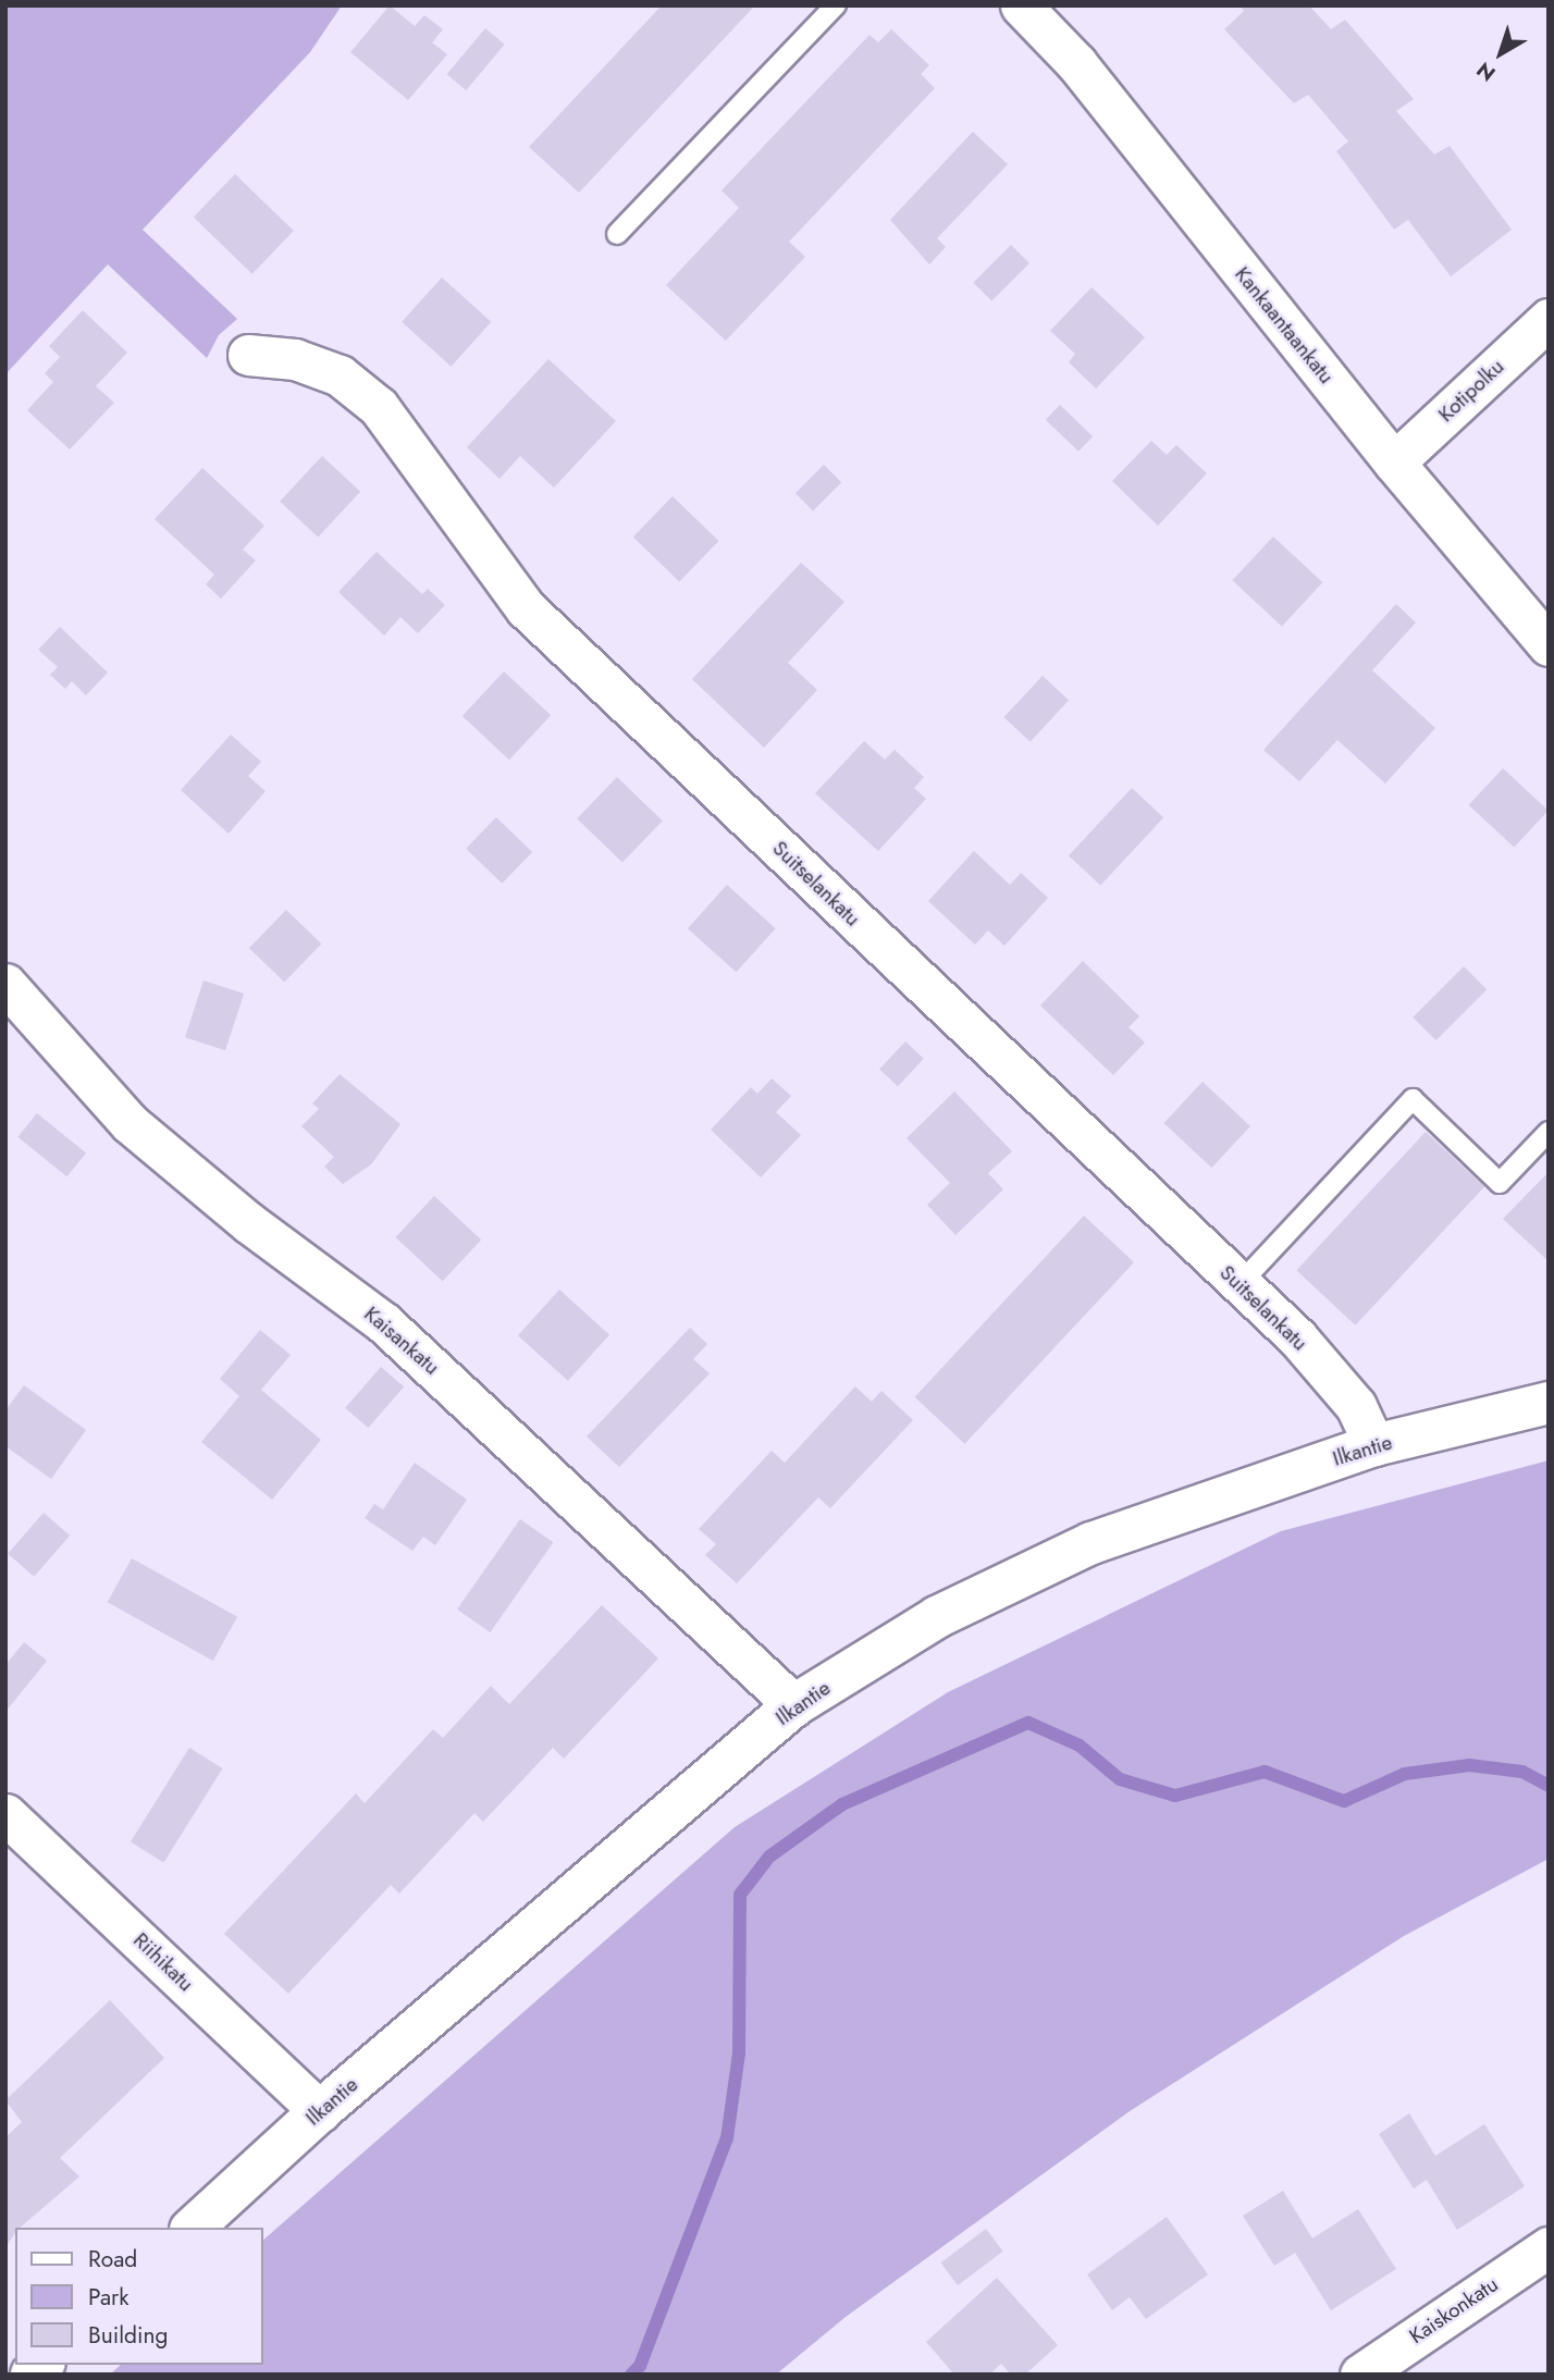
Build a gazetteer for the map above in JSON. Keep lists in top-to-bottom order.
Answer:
{
  "streets": {
    "main road": ["Ilkantie"],
    "street": [
      "Kankaantaankatu",
      "Kotipolku",
      "Suitselankatu",
      "Kaisankatu",
      "Riihikatu",
      "Kaiskonkatu"
    ]
  },
  "crossings": [
    ["Kankaantaankatu", "Kotipolku"],
    ["Suitselankatu", "Ilkantie"],
    ["Kaisankatu", "Ilkantie"],
    ["Ilkantie", "Riihikatu"]
  ],
  "legend": ["Road", "Park", "Building"],
  "north": "bottom left"
}
